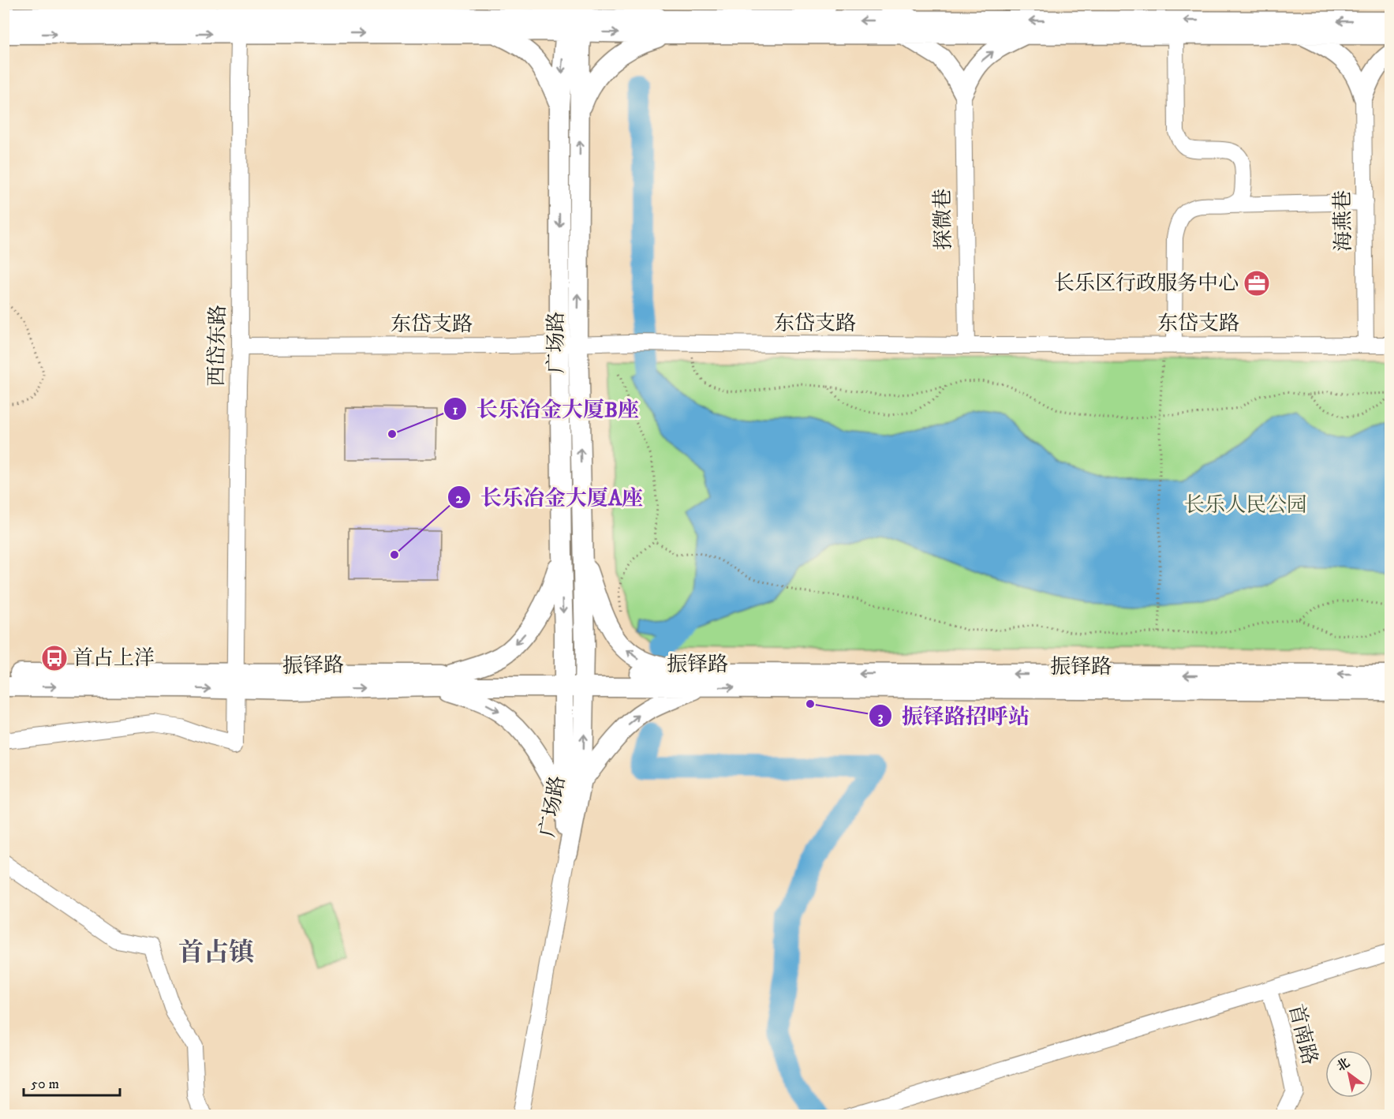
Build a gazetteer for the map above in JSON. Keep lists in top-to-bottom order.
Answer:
{
  "streets": {
    "main road": ["广场路", "振铎路"],
    "street": [
      "探微巷",
      "海燕巷",
      "东岱支路",
      "西岱东路",
      "首南路"
    ]
  },
  "crossings": [
    ["探微巷", "东岱支路"],
    ["海燕巷", "东岱支路"],
    ["东岱支路", "广场路"],
    ["东岱支路", "西岱东路"],
    ["广场路", "振铎路"],
    ["西岱东路", "振铎路"]
  ],
  "districts": ["首占镇"],
  "parks": ["长乐人民公园"],
  "places": {
    "office": ["长乐区行政服务中心"],
    "other": ["长乐冶金大厦B座", "长乐冶金大厦A座", "振铎路招呼站"],
    "bus stop": ["首占上洋"]
  },
  "scale_bar": "50 m",
  "north": "top left"
}
